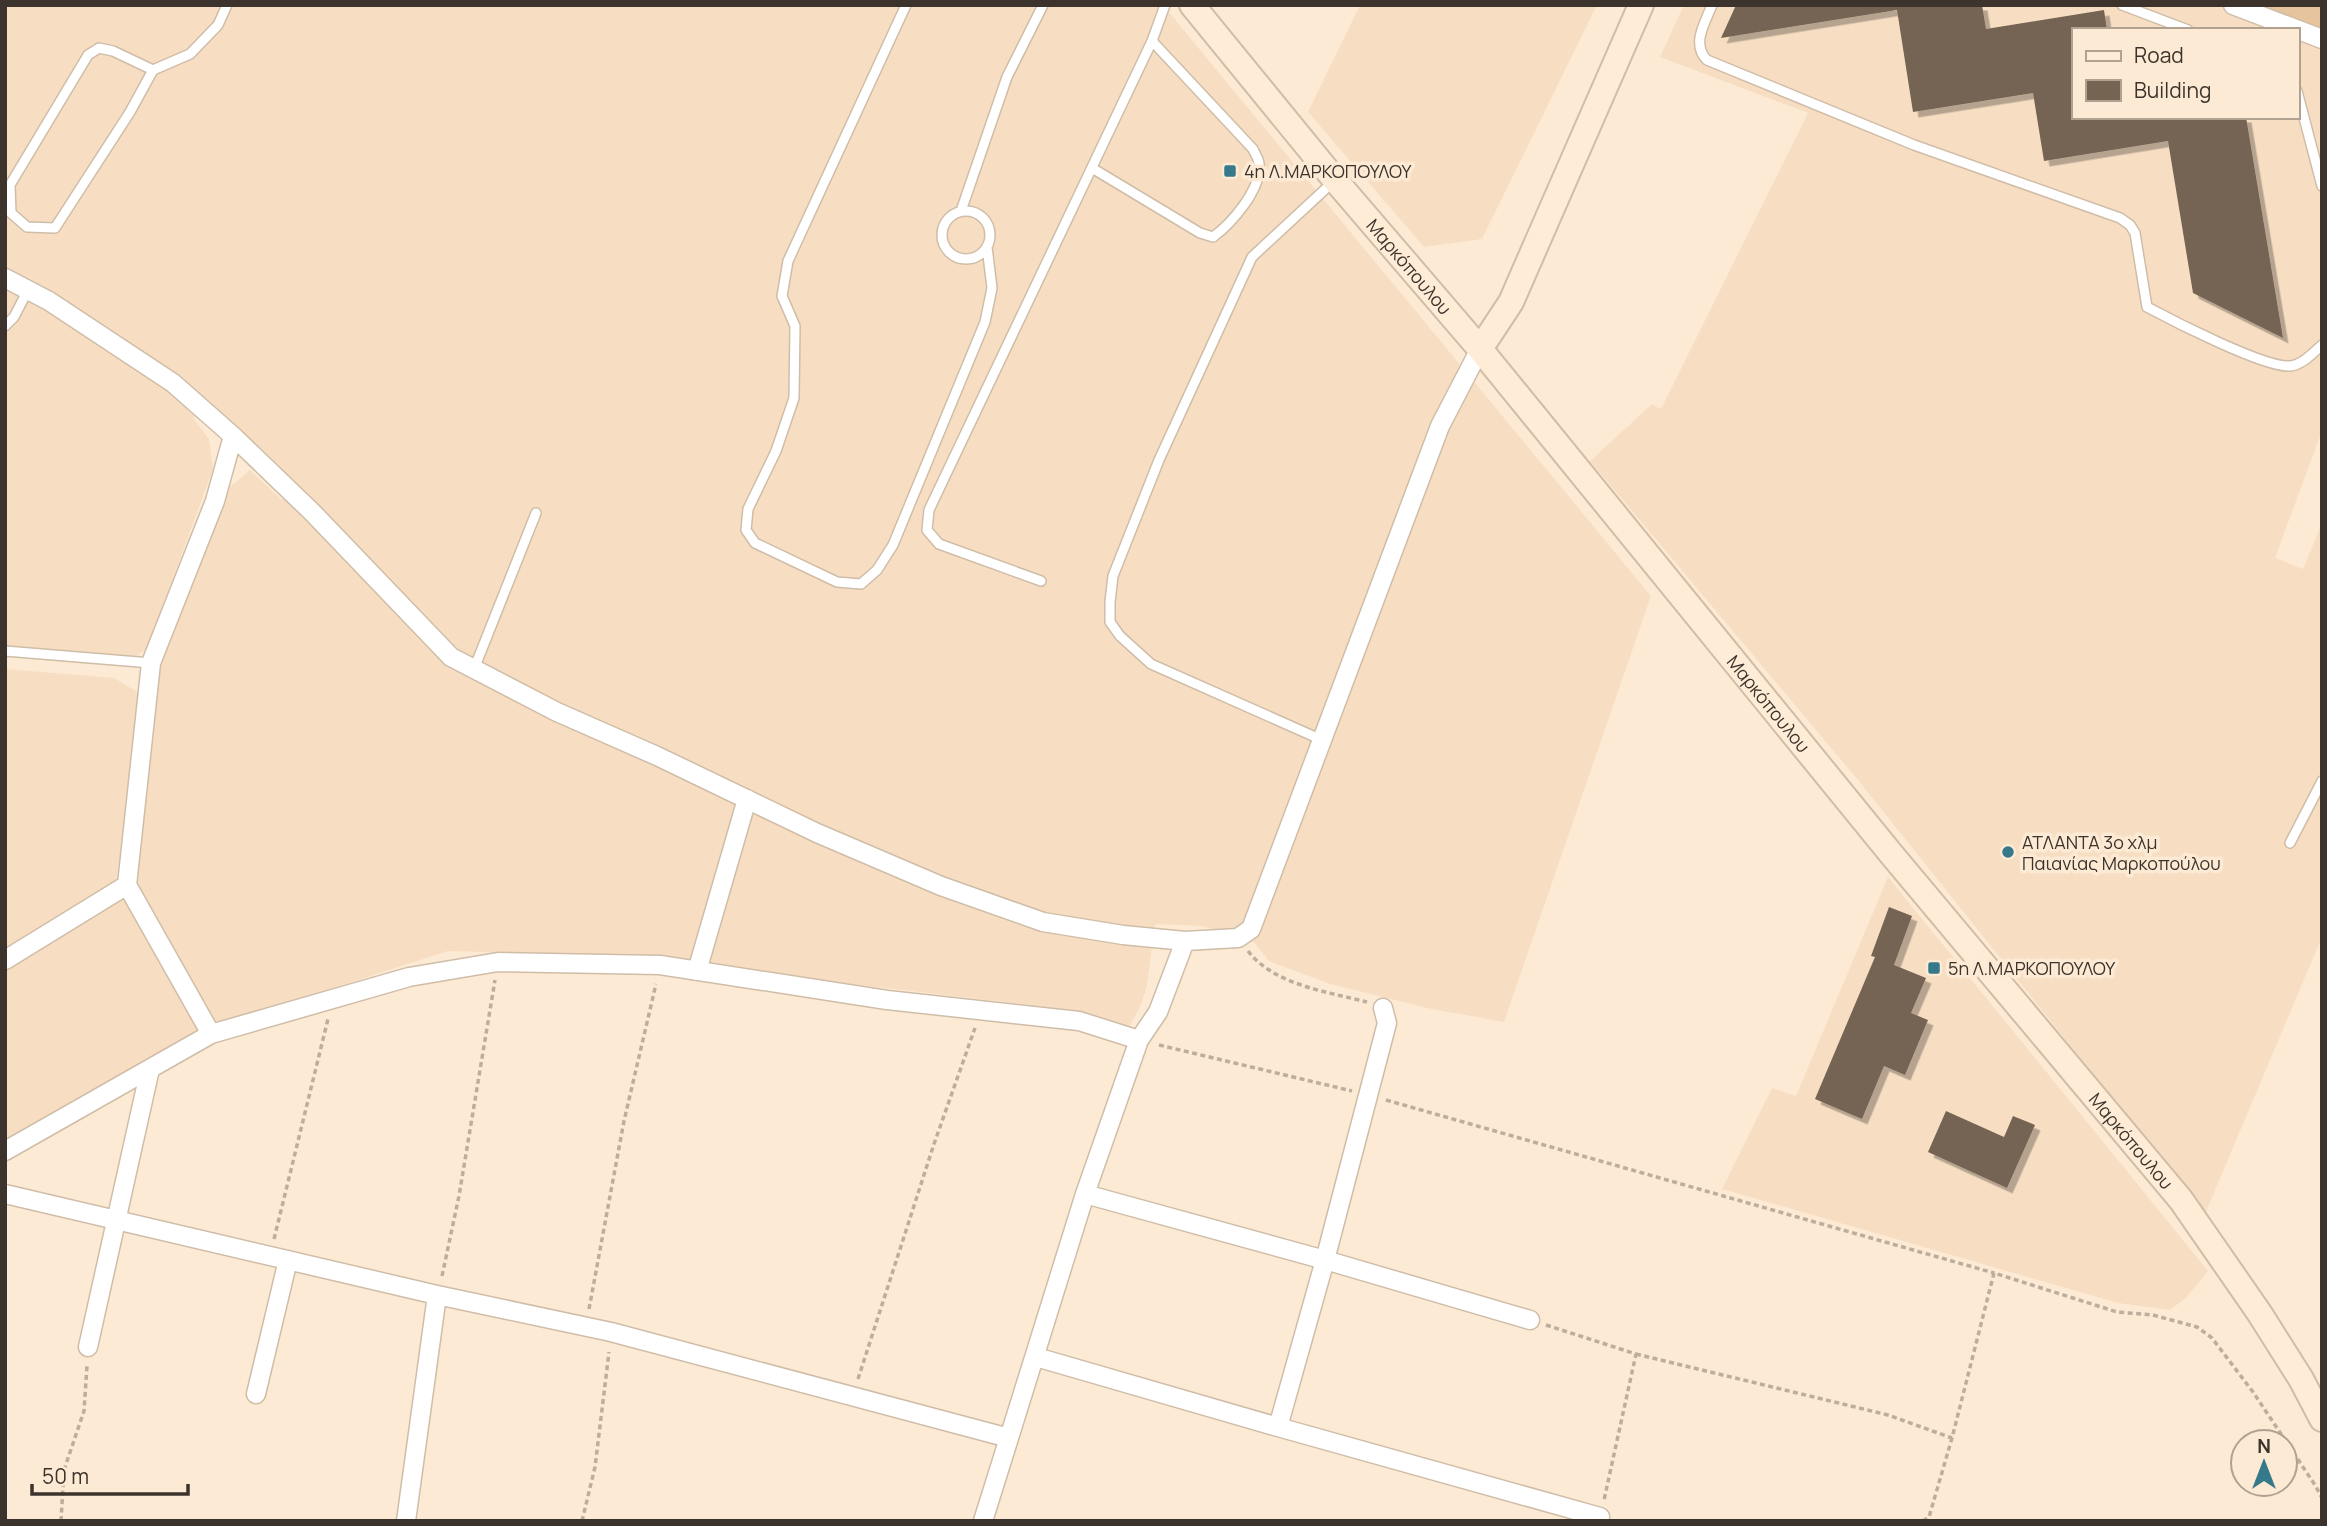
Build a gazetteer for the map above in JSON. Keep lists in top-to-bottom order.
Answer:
{
  "streets": {
    "main road": ["Μαρκόπουλου"]
  },
  "places": {
    "transit": ["4η Λ.ΜΑΡΚΟΠΟΥΛΟΥ", "5η Λ.ΜΑΡΚΟΠΟΥΛΟΥ"],
    "other": ["ΑΤΛΑΝΤΑ 3ο χλμ Παιανίας Μαρκοπούλου"]
  },
  "legend": ["Road", "Building"],
  "scale_bar": "50 m",
  "north": "top"
}
